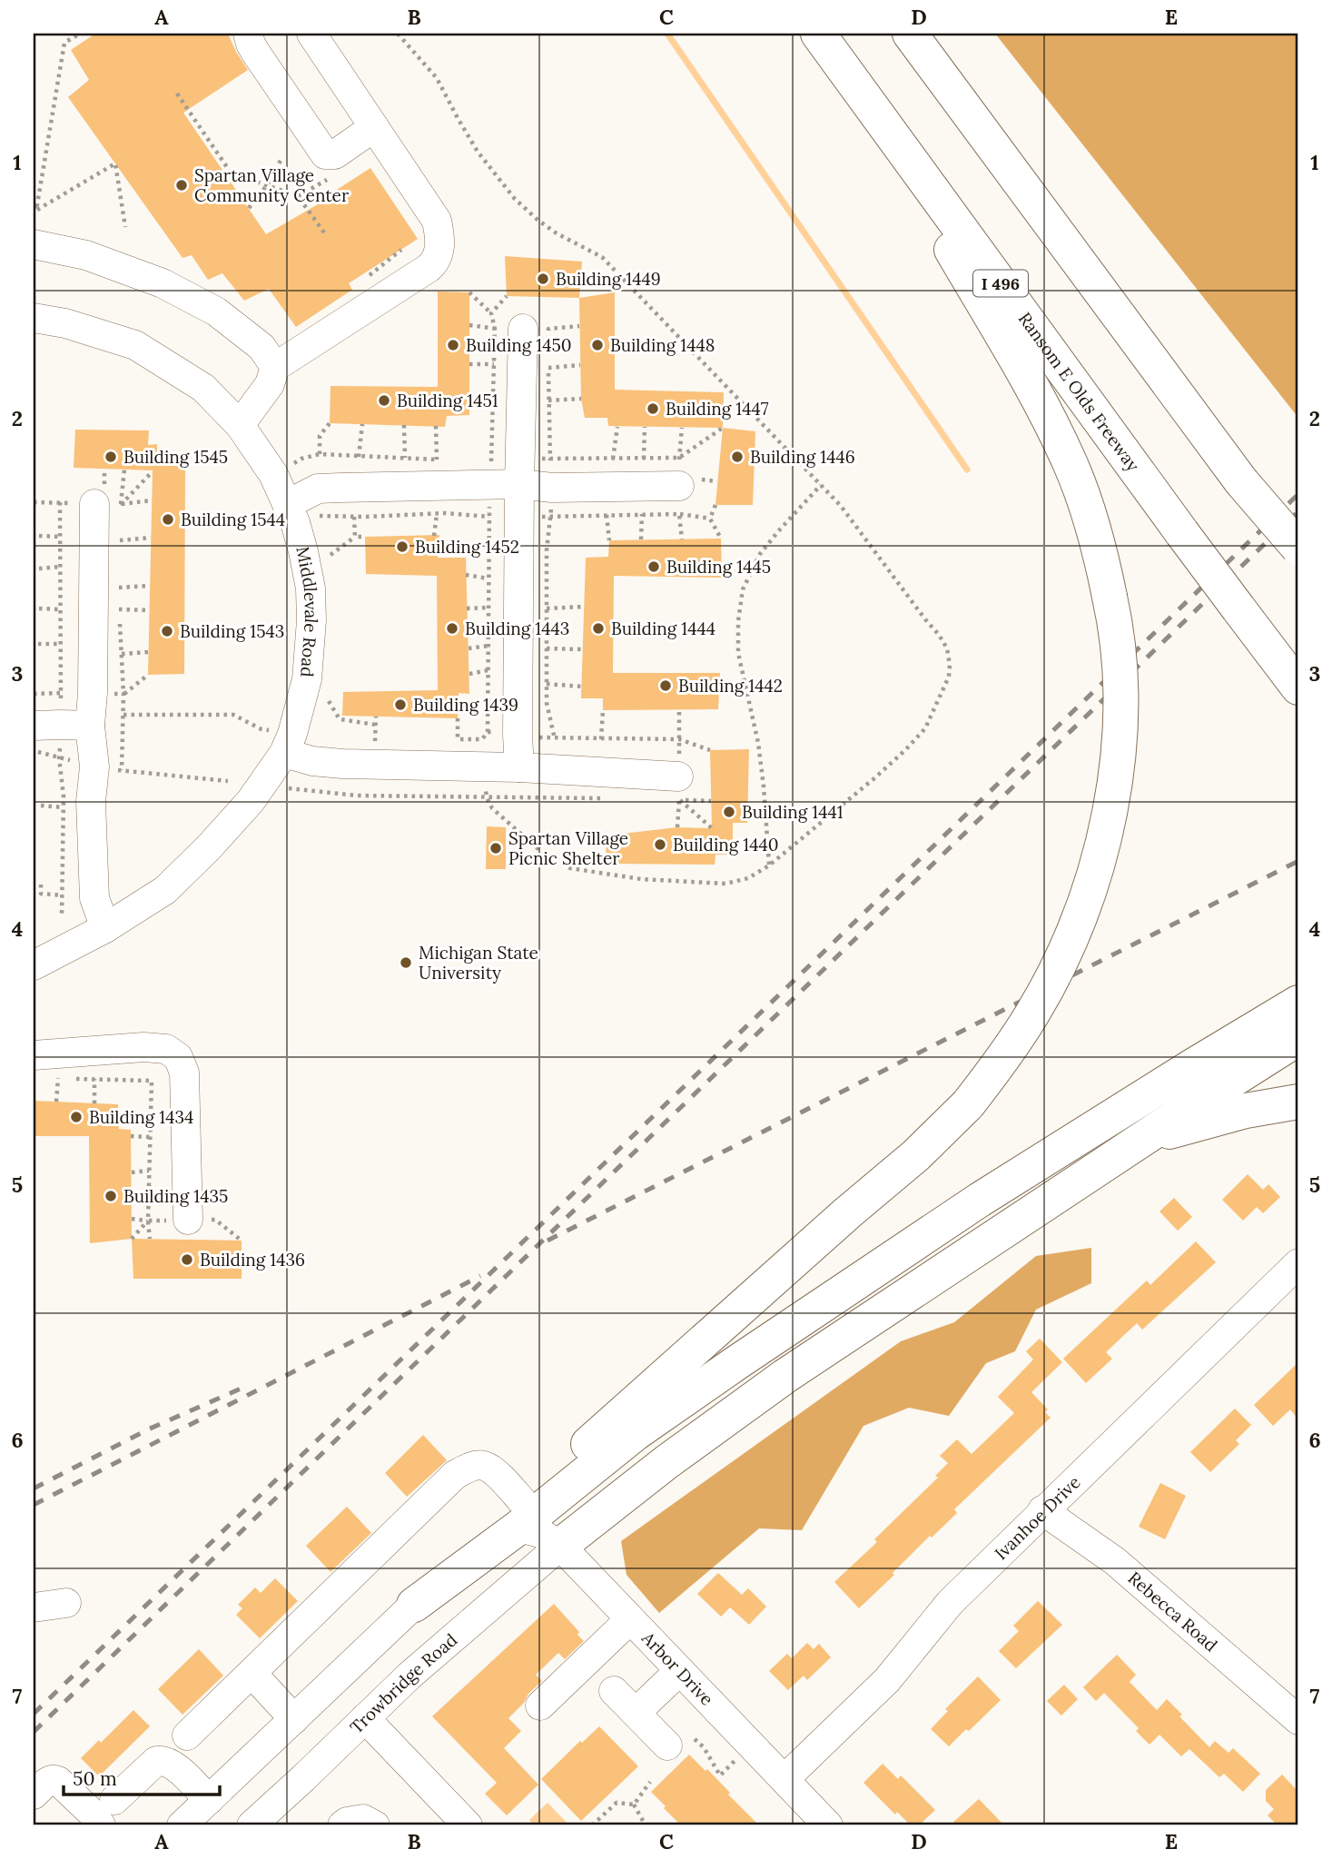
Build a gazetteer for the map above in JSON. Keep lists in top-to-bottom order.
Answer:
{
  "streets": {
    "highway": ["I 496", "Ransom E Olds Freeway"],
    "street": [
      "Middlevale Road",
      "Ivanhoe Drive",
      "Rebecca Road",
      "Arbor Drive",
      "Trowbridge Road"
    ]
  },
  "crossings": [
    ["Ivanhoe Drive", "Rebecca Road"],
    ["Ivanhoe Drive", "Arbor Drive"],
    ["Arbor Drive", "Trowbridge Road"]
  ],
  "places": [
    "Spartan Village Community Center",
    "Building 1449",
    "Building 1450",
    "Building 1448",
    "Building 1451",
    "Building 1447",
    "Building 1545",
    "Building 1446",
    "Building 1544",
    "Building 1452",
    "Building 1445",
    "Building 1443",
    "Building 1444",
    "Building 1543",
    "Building 1442",
    "Building 1439",
    "Building 1441",
    "Building 1440",
    "Spartan Village Picnic Shelter",
    "Michigan State University",
    "Building 1434",
    "Building 1435",
    "Building 1436"
  ],
  "scale_bar": "50 m",
  "grid": {
    "columns": [
      "A",
      "B",
      "C",
      "D",
      "E"
    ],
    "rows": [
      "1",
      "2",
      "3",
      "4",
      "5",
      "6",
      "7"
    ]
  }
}
